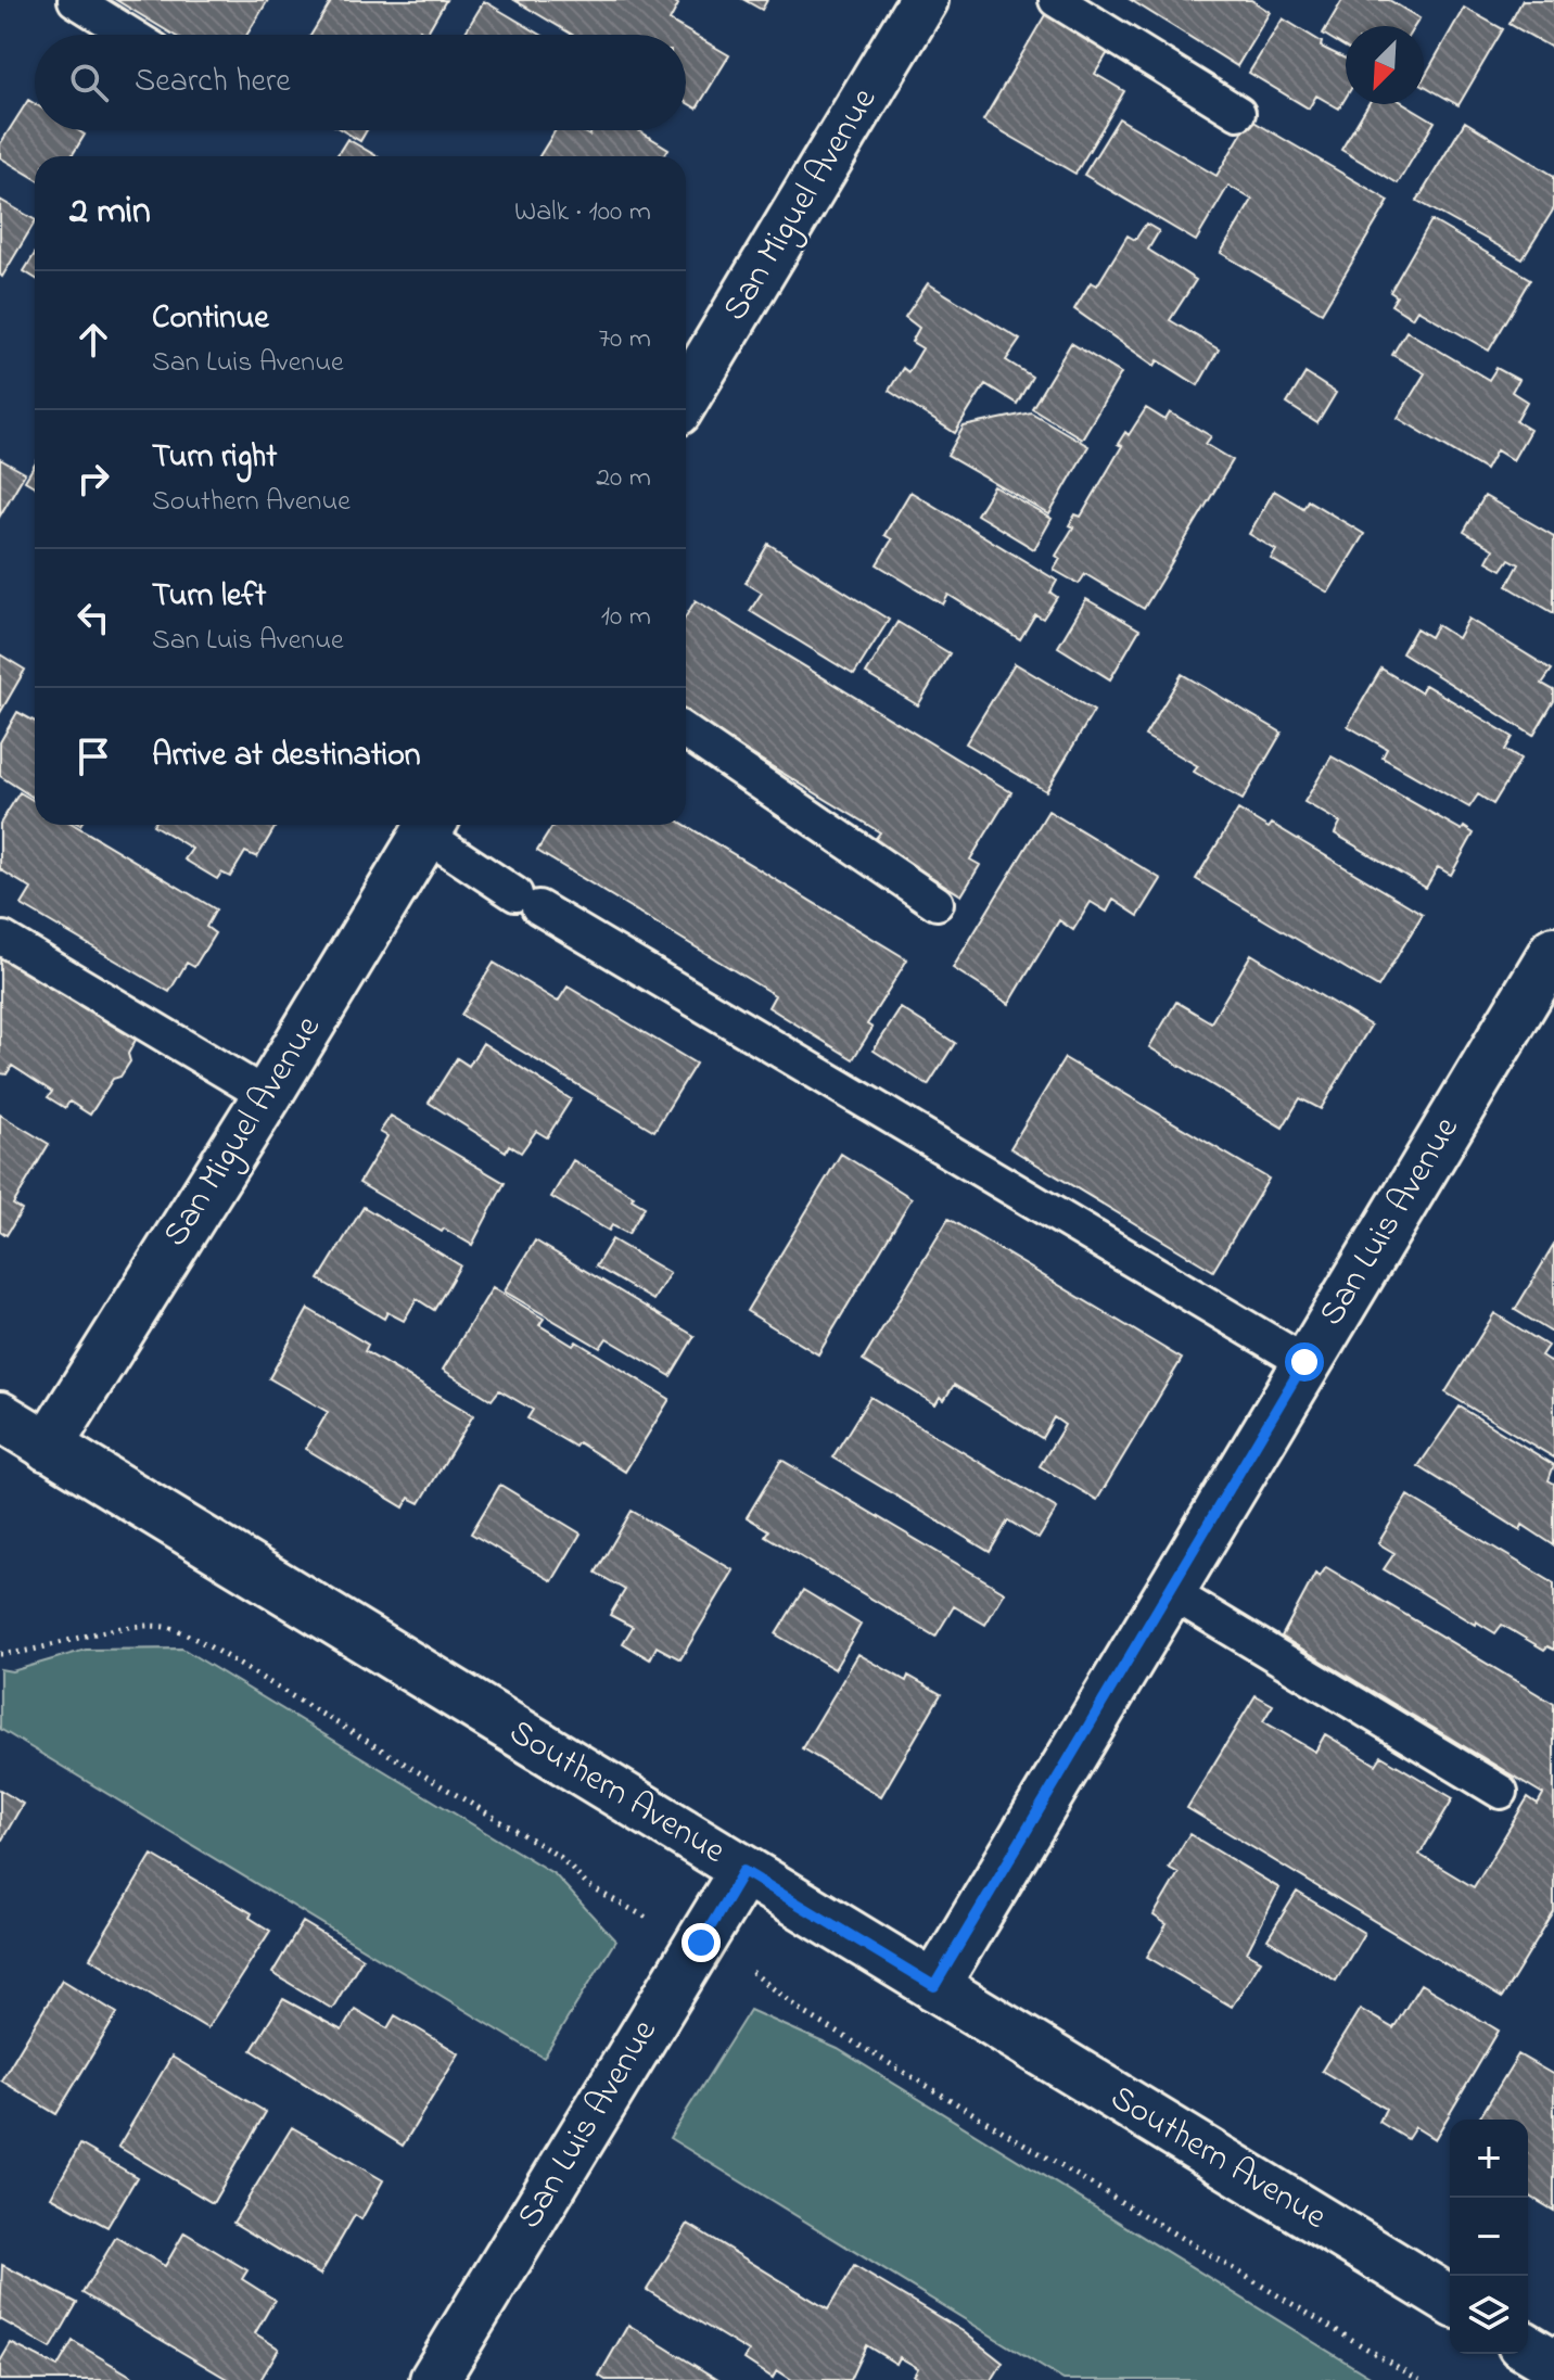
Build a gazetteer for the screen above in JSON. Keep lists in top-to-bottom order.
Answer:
{
  "streets": {
    "street": ["San Miguel Avenue", "San Luis Avenue", "Southern Avenue"]
  },
  "crossings": [
    ["San Miguel Avenue", "Southern Avenue"],
    ["San Luis Avenue", "Southern Avenue"]
  ],
  "north": "bottom left",
  "page": {
    "search": "Search here",
    "heading": ["2 min", "Walk · 100 m"],
    "list": [
      ["Continue", "San Luis Avenue", "70 m"],
      ["Turn right", "Southern Avenue", "20 m"],
      ["Turn left", "San Luis Avenue", "10 m"],
      "Arrive at destination"
    ],
    "map_buttons": ["+", "−"]
  }
}
